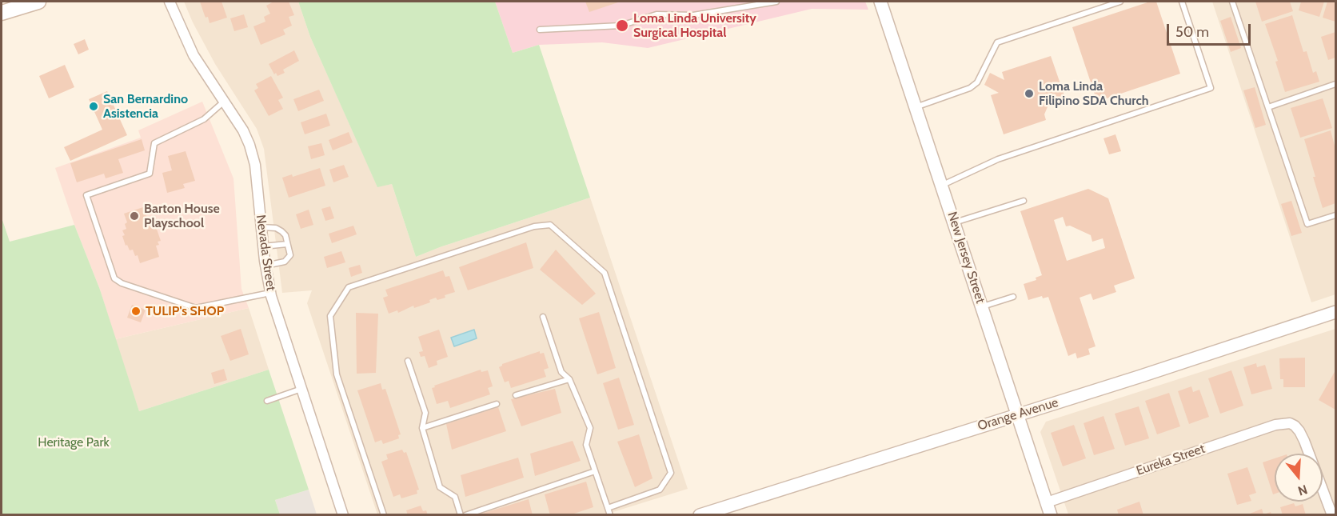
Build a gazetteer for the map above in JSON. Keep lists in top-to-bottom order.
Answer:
{
  "streets": {
    "street": [
      "Nevada Street",
      "New Jersey Street",
      "Orange Avenue",
      "Eureka Street"
    ]
  },
  "crossings": [
    ["New Jersey Street", "Orange Avenue"],
    ["New Jersey Street", "Eureka Street"]
  ],
  "parks": ["Heritage Park"],
  "places": [
    "Loma Linda University Surgical Hospital",
    "Loma Linda Filipino SDA Church",
    "San Bernardino Asistencia",
    "Barton House Playschool",
    "TULIP's SHOP"
  ],
  "scale_bar": "50 m",
  "north": "bottom"
}
